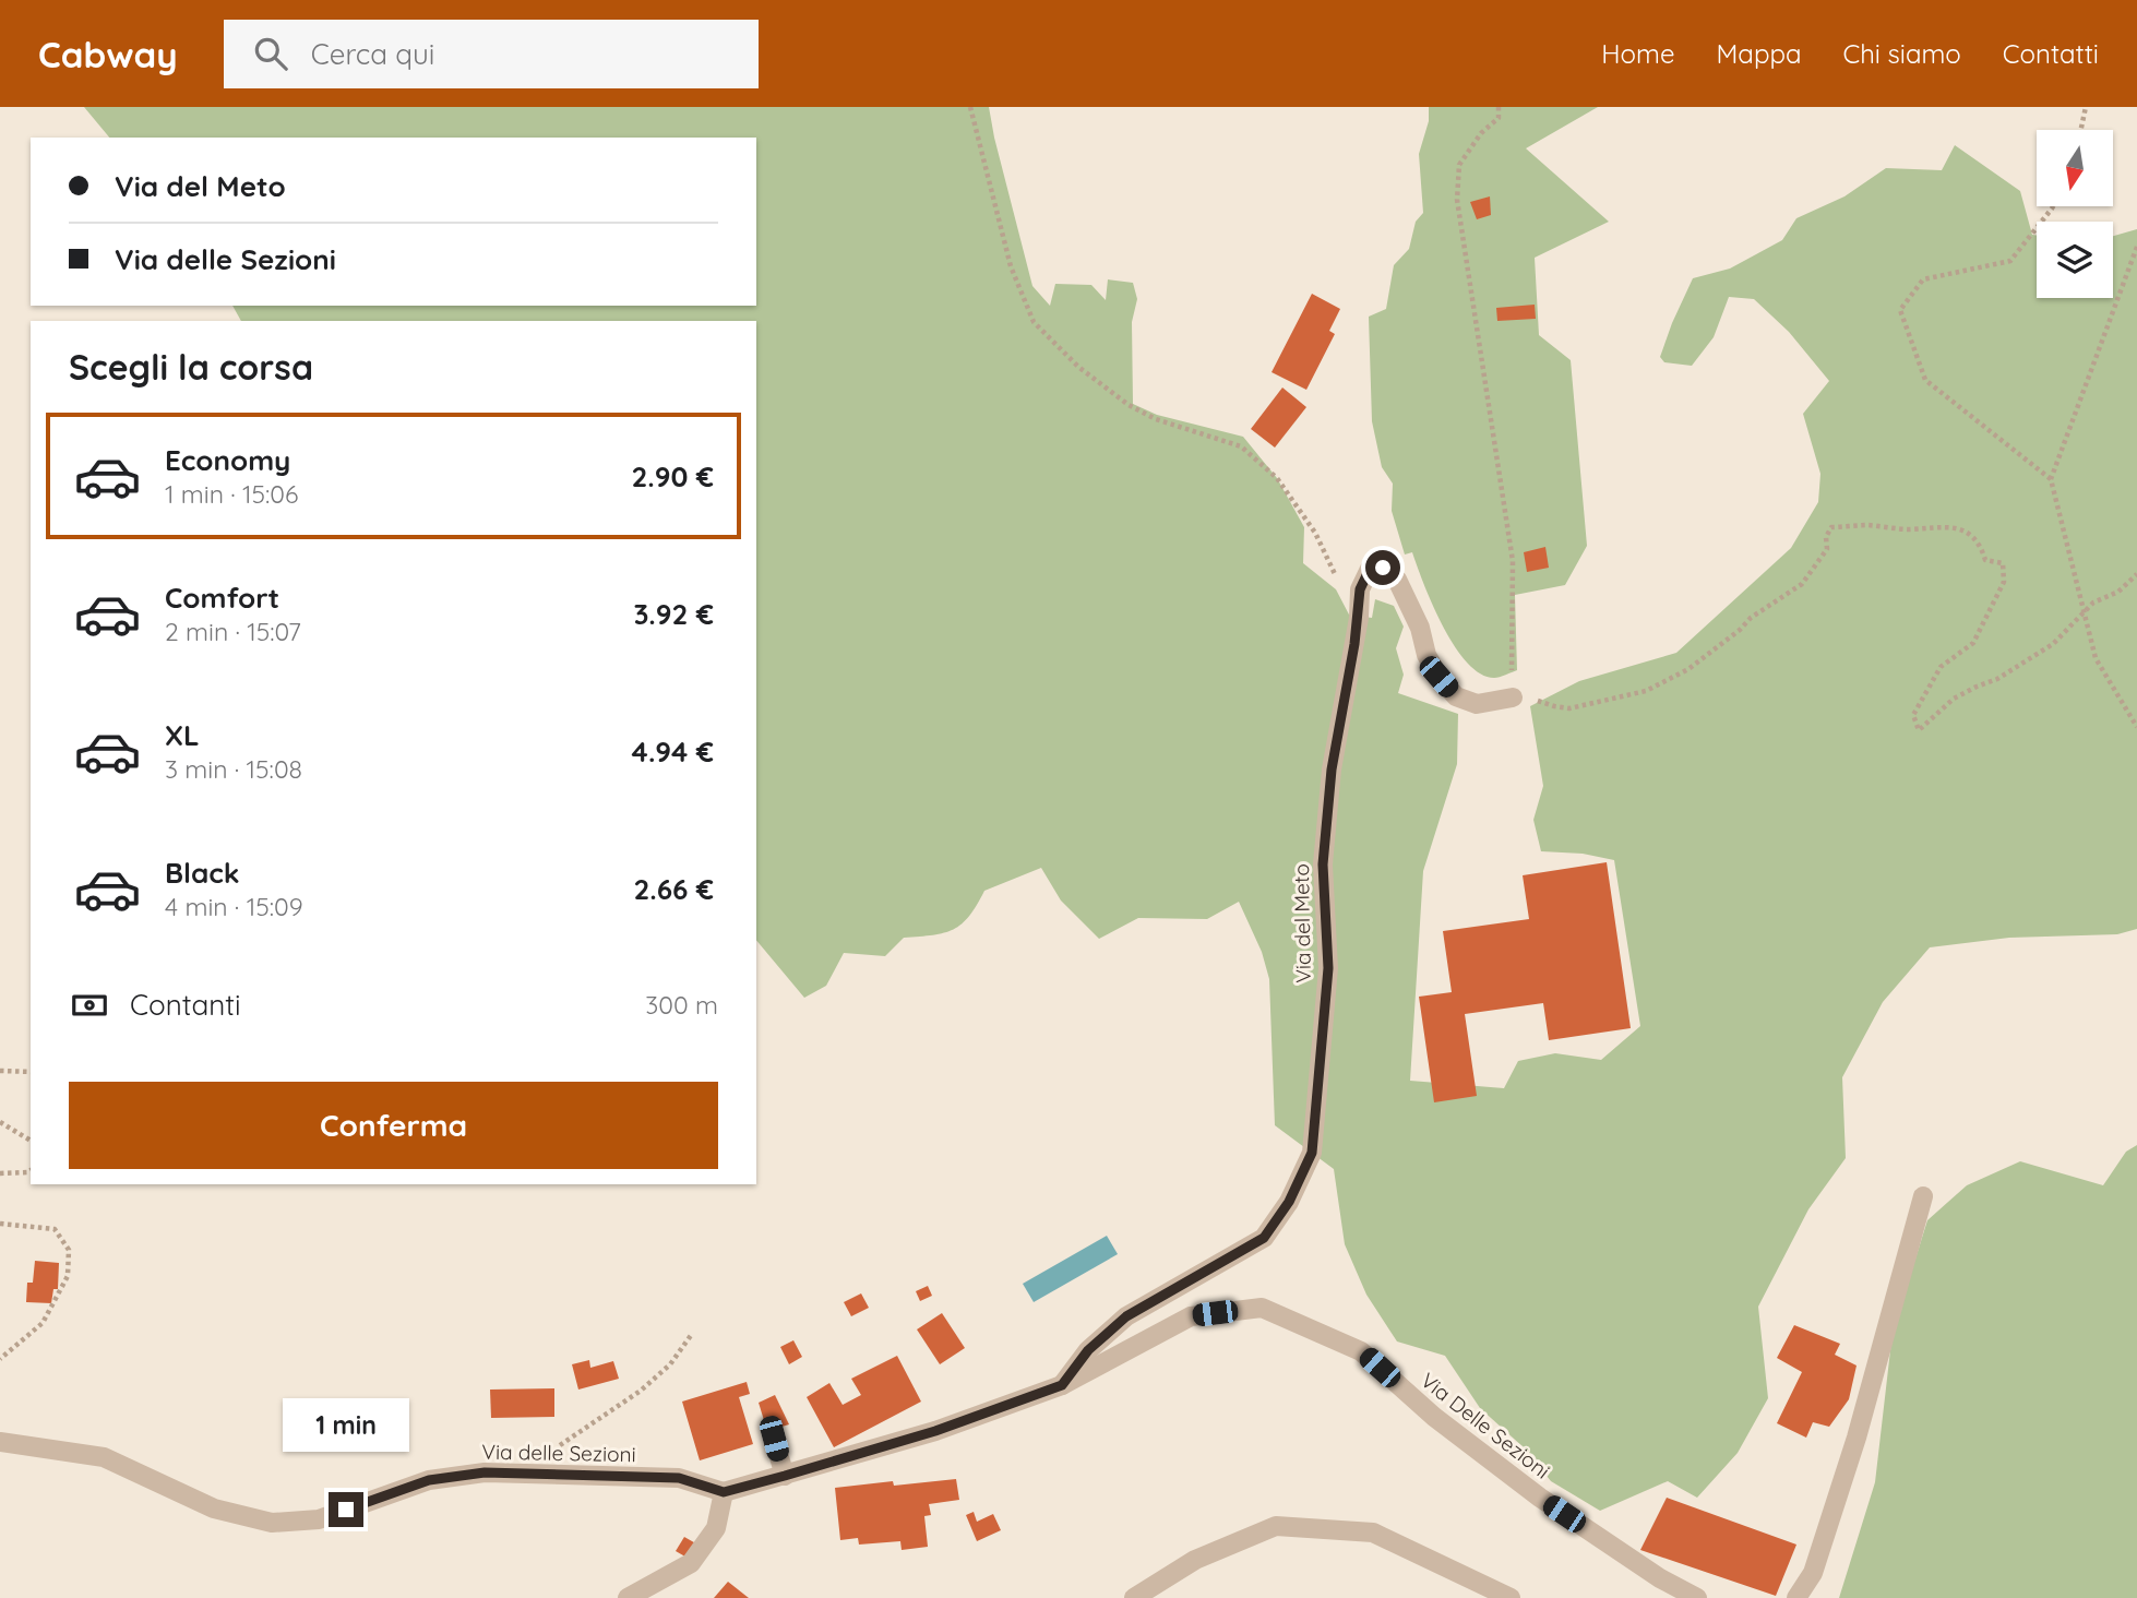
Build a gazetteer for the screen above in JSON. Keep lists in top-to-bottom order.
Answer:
{
  "streets": {
    "street": ["Via del Meto", "Via Delle Sezioni", "Via delle Sezioni"]
  },
  "crossings": [
    ["Via del Meto", "Via Delle Sezioni"],
    ["Via Delle Sezioni", "Via delle Sezioni"]
  ],
  "north": "bottom",
  "page": {
    "header": "Cabway",
    "search": "Cerca qui",
    "nav": [
      "Home",
      "Mappa",
      "Chi siamo",
      "Contatti"
    ],
    "banner": ["Via del Meto", "Via delle Sezioni"],
    "heading": "Scegli la corsa",
    "list": [
      {
        "name": "Economy",
        "note": "1 min · 15:06",
        "value": "2.90 €"
      },
      {
        "name": "Comfort",
        "note": "2 min · 15:07",
        "value": "3.92 €"
      },
      {
        "name": "XL",
        "note": "3 min · 15:08",
        "value": "4.94 €"
      },
      {
        "name": "Black",
        "note": "4 min · 15:09",
        "value": "2.66 €"
      }
    ],
    "pay": ["Contanti", "300 m"],
    "buttons": "Conferma",
    "bubble": "1 min"
  }
}
